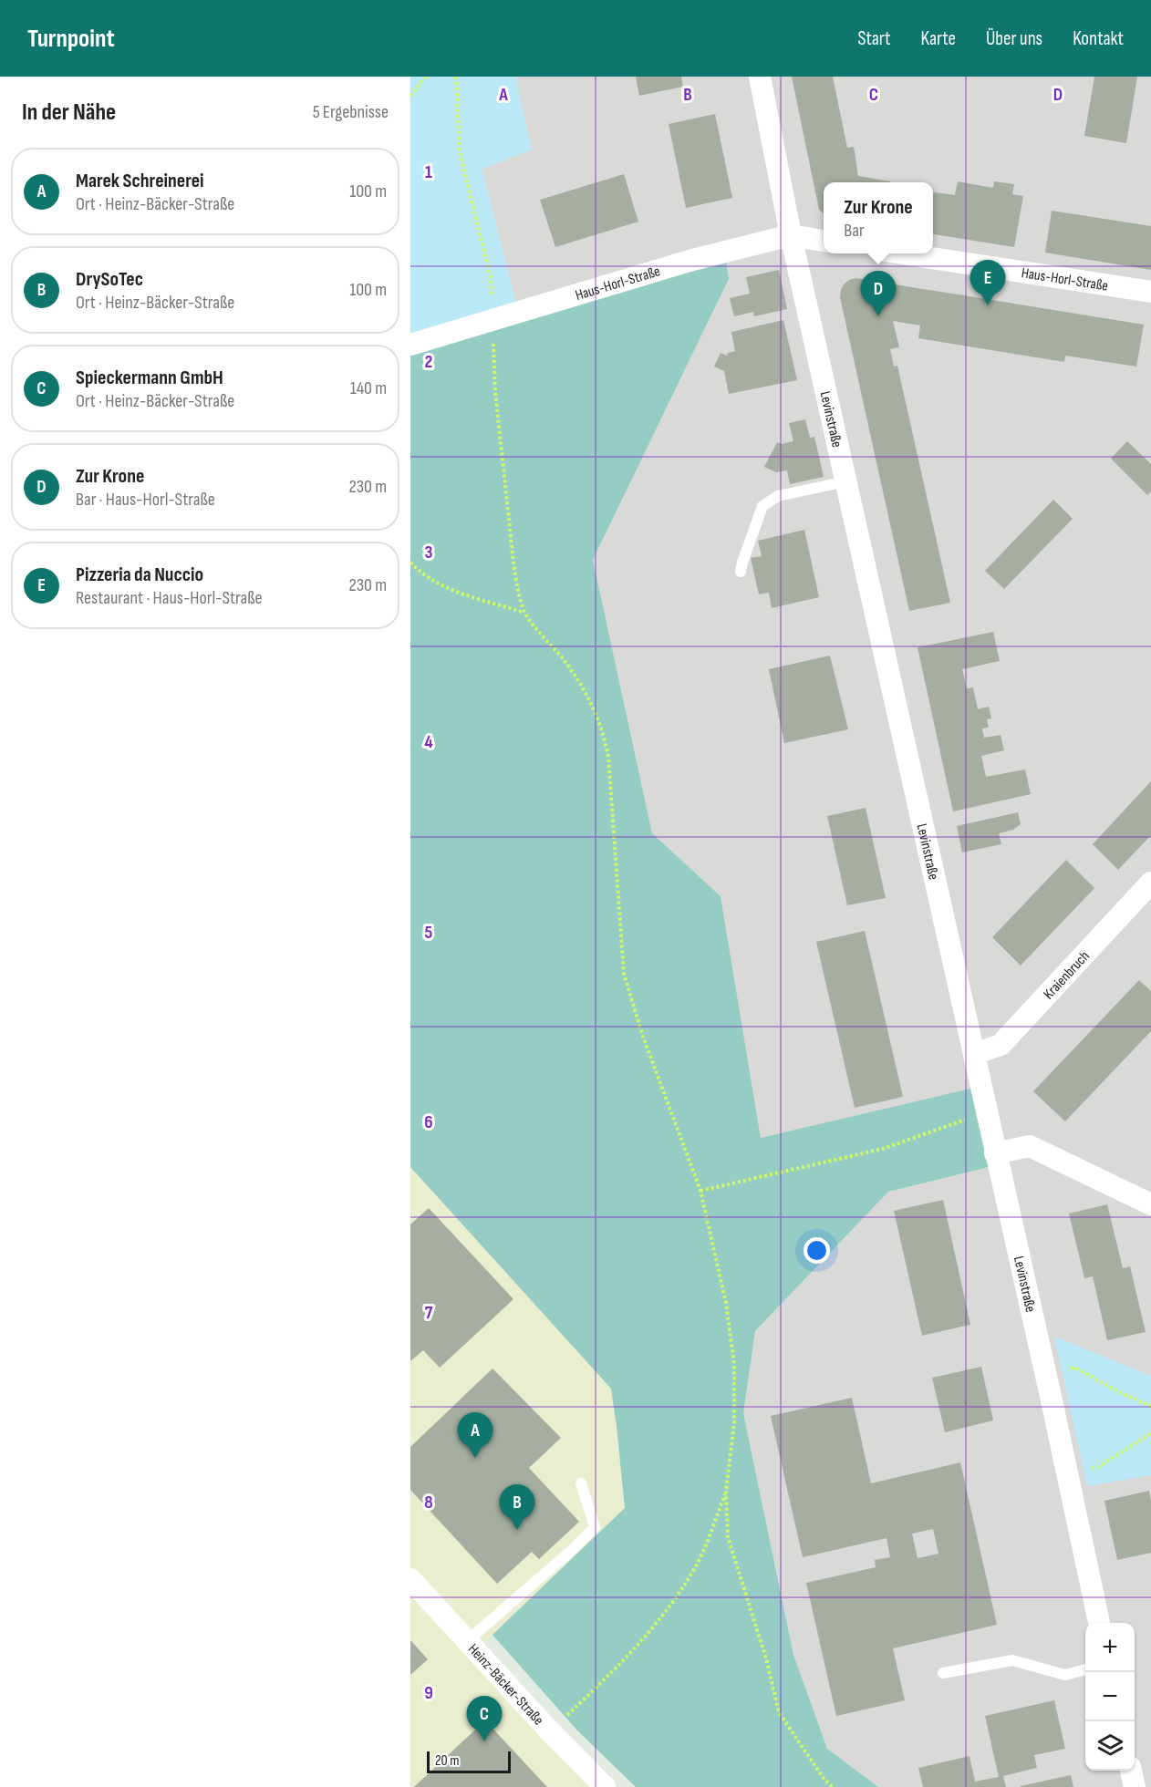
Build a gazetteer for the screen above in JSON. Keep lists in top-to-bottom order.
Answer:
{
  "streets": {
    "street": [
      "Haus-Horl-Straße",
      "Levinstraße",
      "Kraienbruch",
      "Heinz-Bäcker-Straße"
    ]
  },
  "crossings": [
    ["Haus-Horl-Straße", "Levinstraße"],
    ["Levinstraße", "Kraienbruch"]
  ],
  "scale_bar": "20 m",
  "page": {
    "header": "Turnpoint",
    "nav": [
      "Start",
      "Karte",
      "Über uns",
      "Kontakt"
    ],
    "heading": ["In der Nähe", "5 Ergebnisse"],
    "list": [
      {
        "mark": "A",
        "name": "Marek Schreinerei",
        "note": "Ort · Heinz-Bäcker-Straße",
        "value": "100 m"
      },
      {
        "mark": "B",
        "name": "DrySoTec",
        "note": "Ort · Heinz-Bäcker-Straße",
        "value": "100 m"
      },
      {
        "mark": "C",
        "name": "Spieckermann GmbH",
        "note": "Ort · Heinz-Bäcker-Straße",
        "value": "140 m"
      },
      {
        "mark": "D",
        "name": "Zur Krone",
        "note": "Bar · Haus-Horl-Straße",
        "value": "230 m"
      },
      {
        "mark": "E",
        "name": "Pizzeria da Nuccio",
        "note": "Restaurant · Haus-Horl-Straße",
        "value": "230 m"
      }
    ],
    "popup": ["Zur Krone", "Bar"],
    "pins": [
      "E",
      "D",
      "A",
      "B",
      "C"
    ],
    "map_buttons": ["+", "−"],
    "scale": "20 m"
  },
  "grid": {
    "columns": [
      "A",
      "B",
      "C",
      "D"
    ],
    "rows": [
      "1",
      "2",
      "3",
      "4",
      "5",
      "6",
      "7",
      "8",
      "9"
    ]
  }
}
